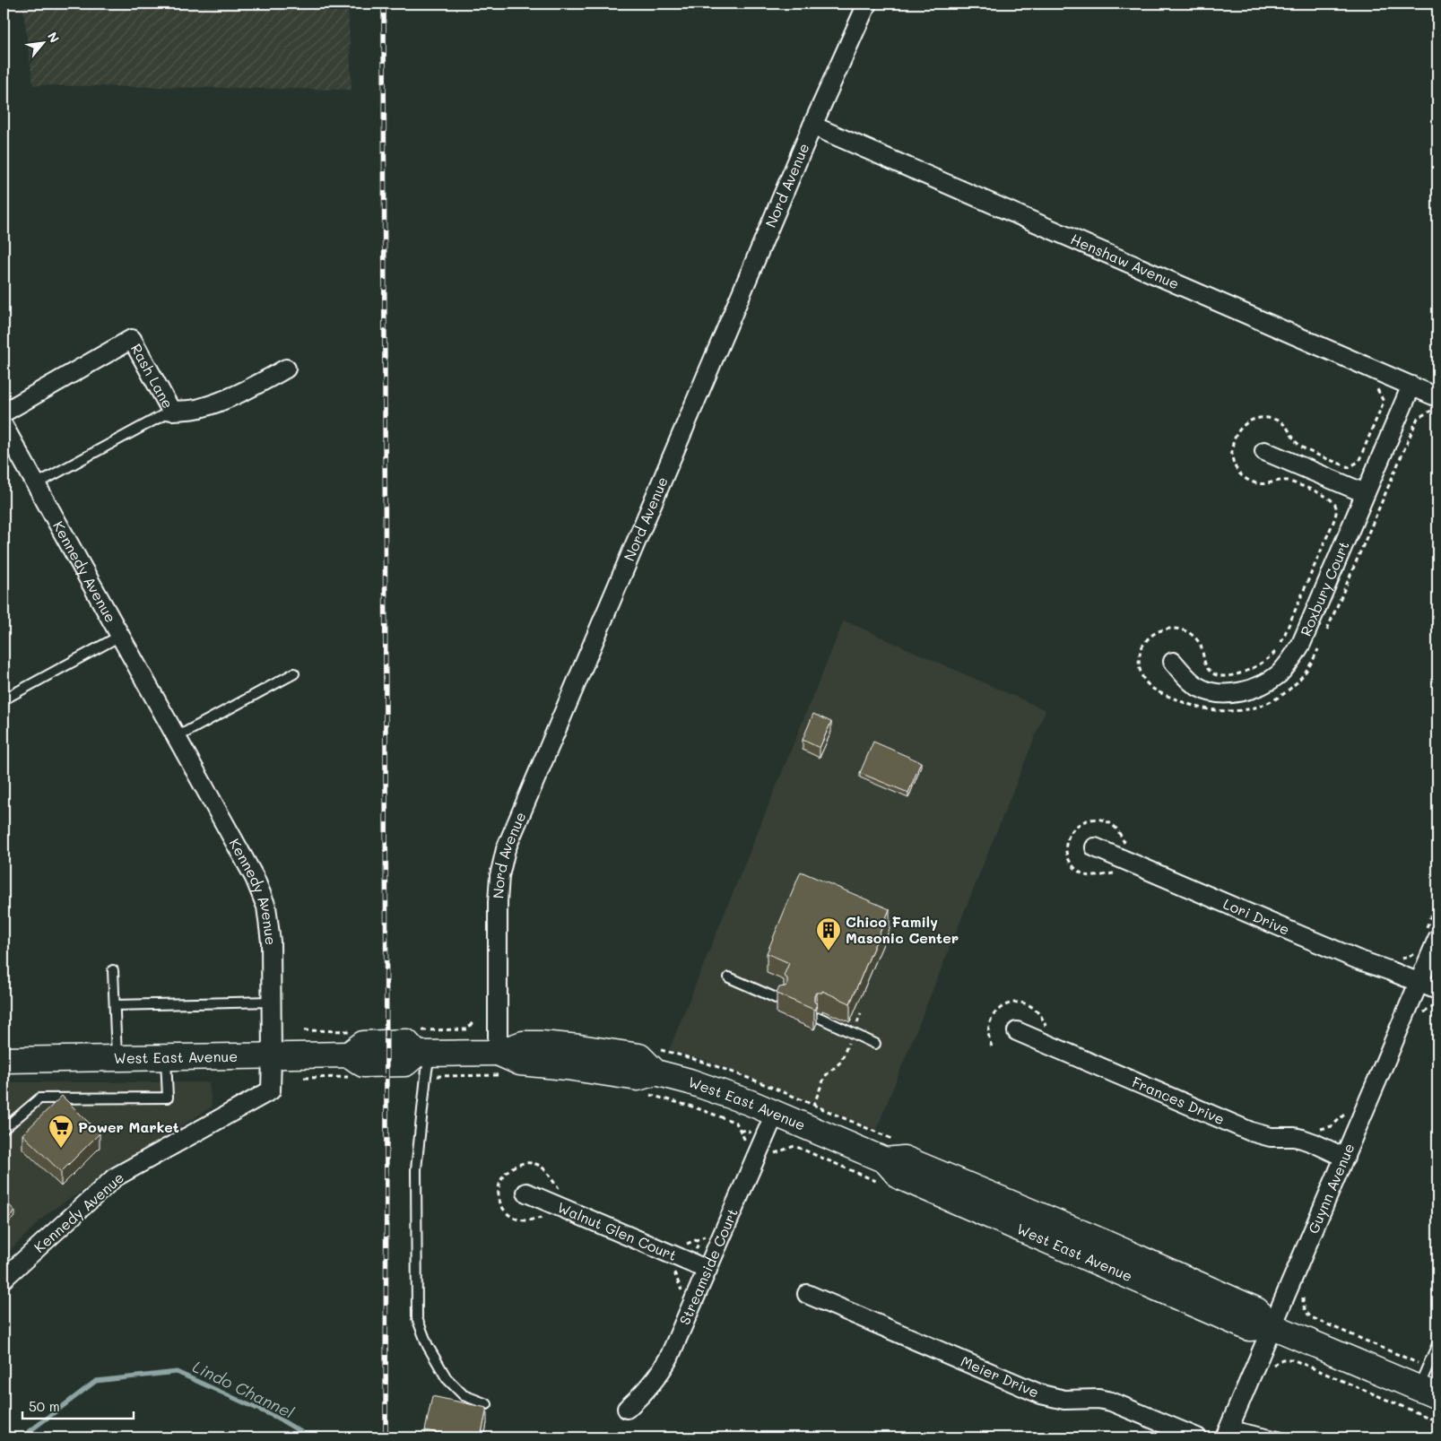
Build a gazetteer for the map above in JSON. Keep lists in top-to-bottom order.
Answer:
{
  "streets": {
    "main road": ["West East Avenue"],
    "street": [
      "Nord Avenue",
      "Henshaw Avenue",
      "Rash Lane",
      "Kennedy Avenue",
      "Roxbury Court",
      "Lori Drive",
      "Frances Drive",
      "Guynn Avenue",
      "Walnut Glen Court",
      "Streamside Court",
      "Meier Drive"
    ]
  },
  "crossings": [
    ["Nord Avenue", "Henshaw Avenue"],
    ["Nord Avenue", "West East Avenue"],
    ["Henshaw Avenue", "Roxbury Court"],
    ["Kennedy Avenue", "West East Avenue"],
    ["Lori Drive", "Guynn Avenue"],
    ["West East Avenue", "Guynn Avenue"],
    ["West East Avenue", "Streamside Court"],
    ["Frances Drive", "Guynn Avenue"],
    ["Walnut Glen Court", "Streamside Court"]
  ],
  "water": ["Lindo Channel"],
  "places": {
    "building": ["Chico Family Masonic Center"],
    "supermarket": ["Power Market"]
  },
  "scale_bar": "50 m",
  "north": "top right"
}
